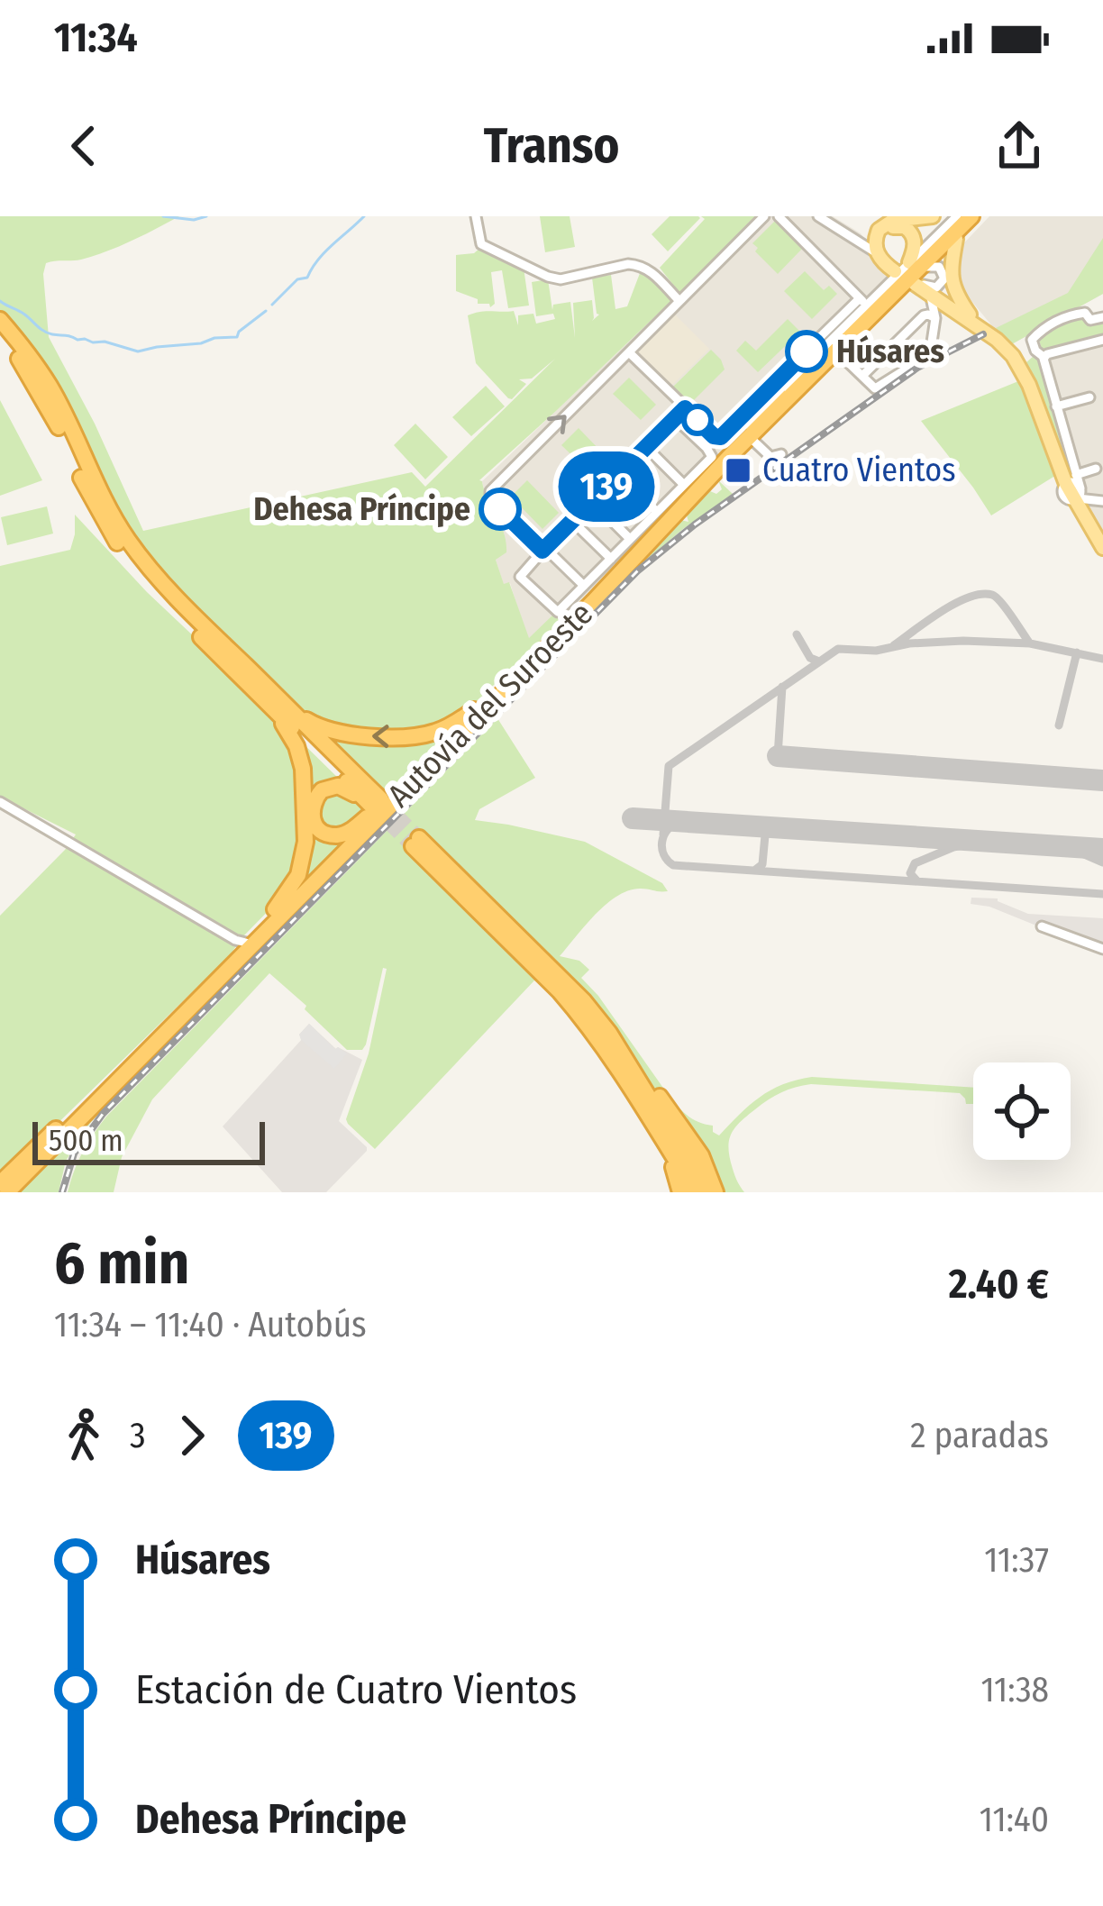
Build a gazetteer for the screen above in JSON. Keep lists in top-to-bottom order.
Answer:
{
  "streets": {
    "highway": ["Autovía del Suroeste"]
  },
  "places": {
    "other": ["Húsares", "Dehesa Príncipe"],
    "transit": ["Cuatro Vientos"]
  },
  "lines": ["bus line 139"],
  "scale_bar": "500 m",
  "page": {
    "status": "11:34",
    "header": "Transo",
    "on_map": "139",
    "scale": "500 m",
    "heading": ["6 min", "11:34 – 11:40 · Autobús", "2.40 €"],
    "legs": ["3", "139", "2 paradas"],
    "list": [
      {
        "name": "Húsares",
        "value": "11:37"
      },
      {
        "name": "Estación de Cuatro Vientos",
        "value": "11:38"
      },
      {
        "name": "Dehesa Príncipe",
        "value": "11:40"
      }
    ]
  }
}
